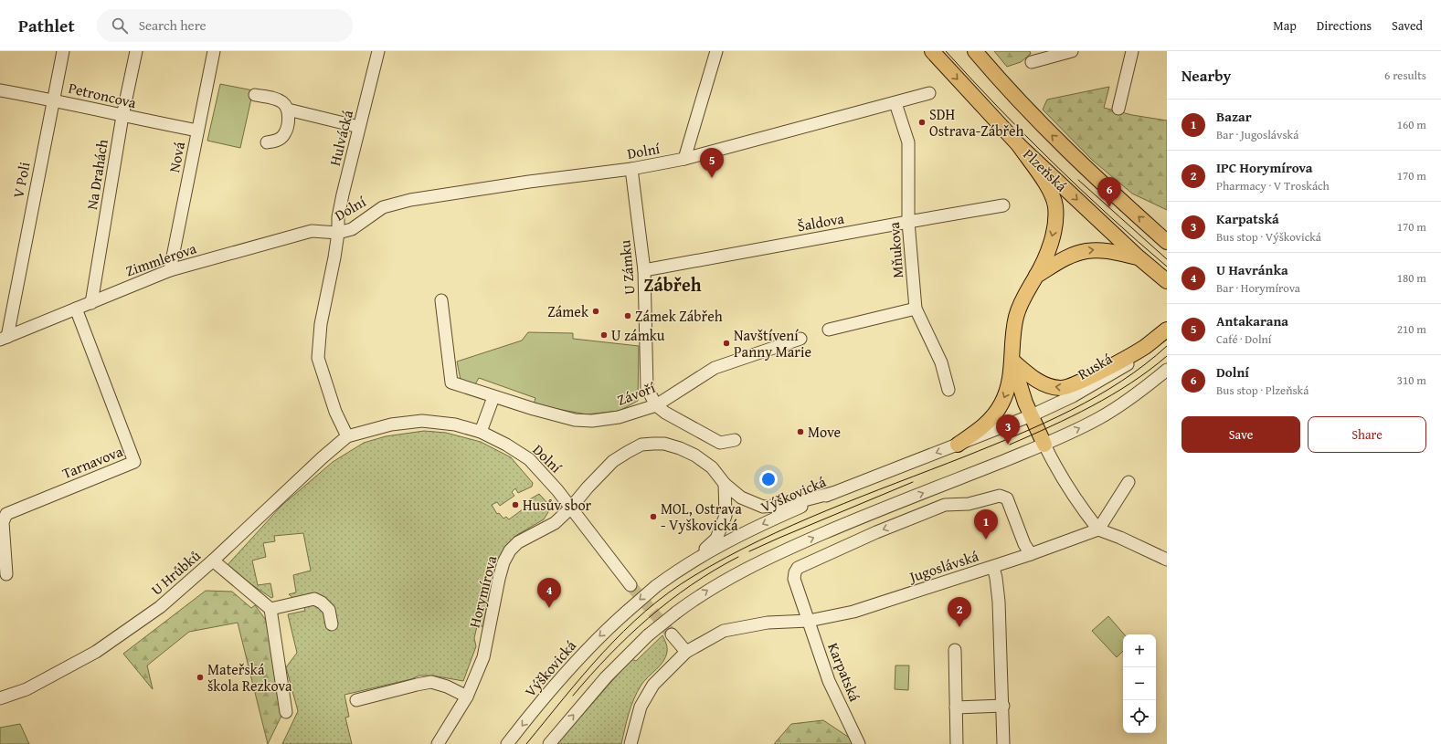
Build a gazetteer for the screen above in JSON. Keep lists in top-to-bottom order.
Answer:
{
  "streets": {
    "main road": ["Plzeňská"],
    "street": [
      "Petroncova",
      "Hulvácká",
      "Dolní",
      "Nová",
      "Na Drahách",
      "V Poli",
      "Šaldova",
      "Mňukova",
      "Zimmlerova",
      "U Zámku",
      "Ruská",
      "Závoří",
      "Tarnavova",
      "Výškovická",
      "Jugoslávská",
      "U Hrůbků",
      "Horymírova",
      "Karpatská"
    ]
  },
  "crossings": [
    ["Petroncova", "Nová"],
    ["Petroncova", "Na Drahách"],
    ["Petroncova", "V Poli"],
    ["Hulvácká", "Dolní"],
    ["Hulvácká", "Zimmlerova"],
    ["Dolní", "Mňukova"],
    ["Dolní", "Zimmlerova"],
    ["Dolní", "U Zámku"],
    ["Dolní", "U Hrůbků"],
    ["Dolní", "Horymírova"],
    ["Nová", "Zimmlerova"],
    ["Na Drahách", "Zimmlerova"],
    ["V Poli", "Zimmlerova"],
    ["Šaldova", "Mňukova"],
    ["Šaldova", "U Zámku"],
    ["Zimmlerova", "Tarnavova"],
    ["U Zámku", "Závoří"],
    ["Ruská", "Výškovická"],
    ["Výškovická", "Horymírova"],
    ["Jugoslávská", "Karpatská"]
  ],
  "districts": ["Zábřeh"],
  "places": [
    "SDH Ostrava-Zábřeh",
    "Zámek",
    "Zámek Zábřeh",
    "U zámku",
    "Navštívení Panny Marie",
    "Move",
    "Husův sbor",
    "MOL, Ostrava - Vyškovická",
    "Mateřská škola Rezkova"
  ],
  "page": {
    "header": "Pathlet",
    "search": "Search here",
    "nav": ["Map", "Directions", "Saved"],
    "heading": ["Nearby", "6 results"],
    "list": [
      {
        "mark": "1",
        "name": "Bazar",
        "note": "Bar · Jugoslávská",
        "value": "160 m"
      },
      {
        "mark": "2",
        "name": "IPC Horymírova",
        "note": "Pharmacy · V Troskách",
        "value": "170 m"
      },
      {
        "mark": "3",
        "name": "Karpatská",
        "note": "Bus stop · Výškovická",
        "value": "170 m"
      },
      {
        "mark": "4",
        "name": "U Havránka",
        "note": "Bar · Horymírova",
        "value": "180 m"
      },
      {
        "mark": "5",
        "name": "Antakarana",
        "note": "Café · Dolní",
        "value": "210 m"
      },
      {
        "mark": "6",
        "name": "Dolní",
        "note": "Bus stop · Plzeňská",
        "value": "310 m"
      }
    ],
    "pins": [
      "5",
      "6",
      "3",
      "1",
      "4",
      "2"
    ],
    "buttons": ["Save", "Share"],
    "map_buttons": ["+", "−"]
  }
}
